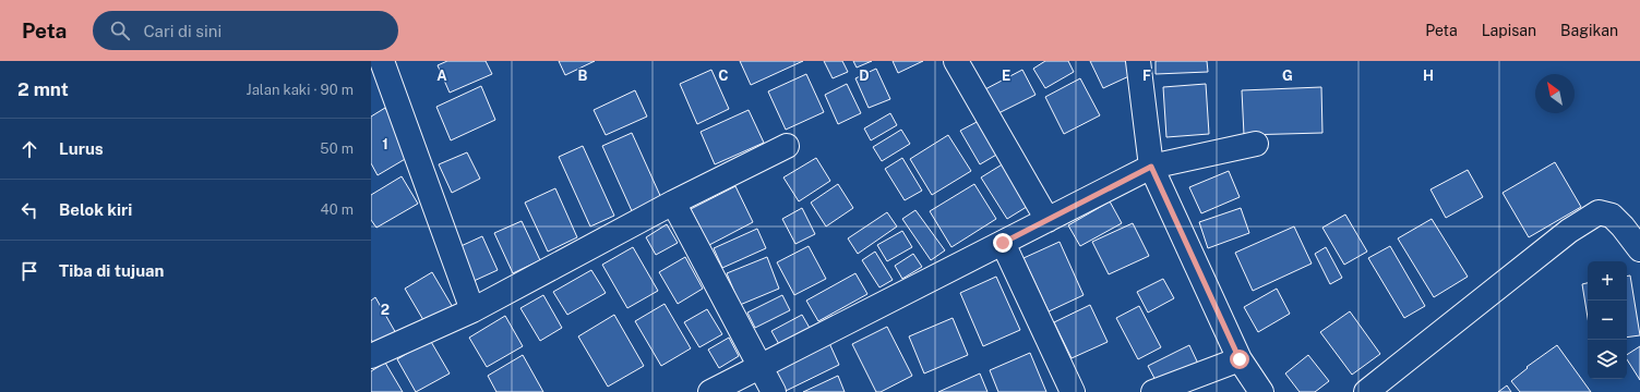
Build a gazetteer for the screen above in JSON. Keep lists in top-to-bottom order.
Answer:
{
  "north": "top left",
  "page": {
    "header": "Peta",
    "search": "Cari di sini",
    "nav": ["Peta", "Lapisan", "Bagikan"],
    "heading": ["2 mnt", "Jalan kaki · 90 m"],
    "list": [
      ["Lurus", "50 m"],
      ["Belok kiri", "40 m"],
      "Tiba di tujuan"
    ],
    "map_buttons": ["+", "−"]
  },
  "grid": {
    "columns": [
      "A",
      "B",
      "C",
      "D",
      "E",
      "F",
      "G",
      "H"
    ],
    "rows": ["1", "2"]
  }
}
